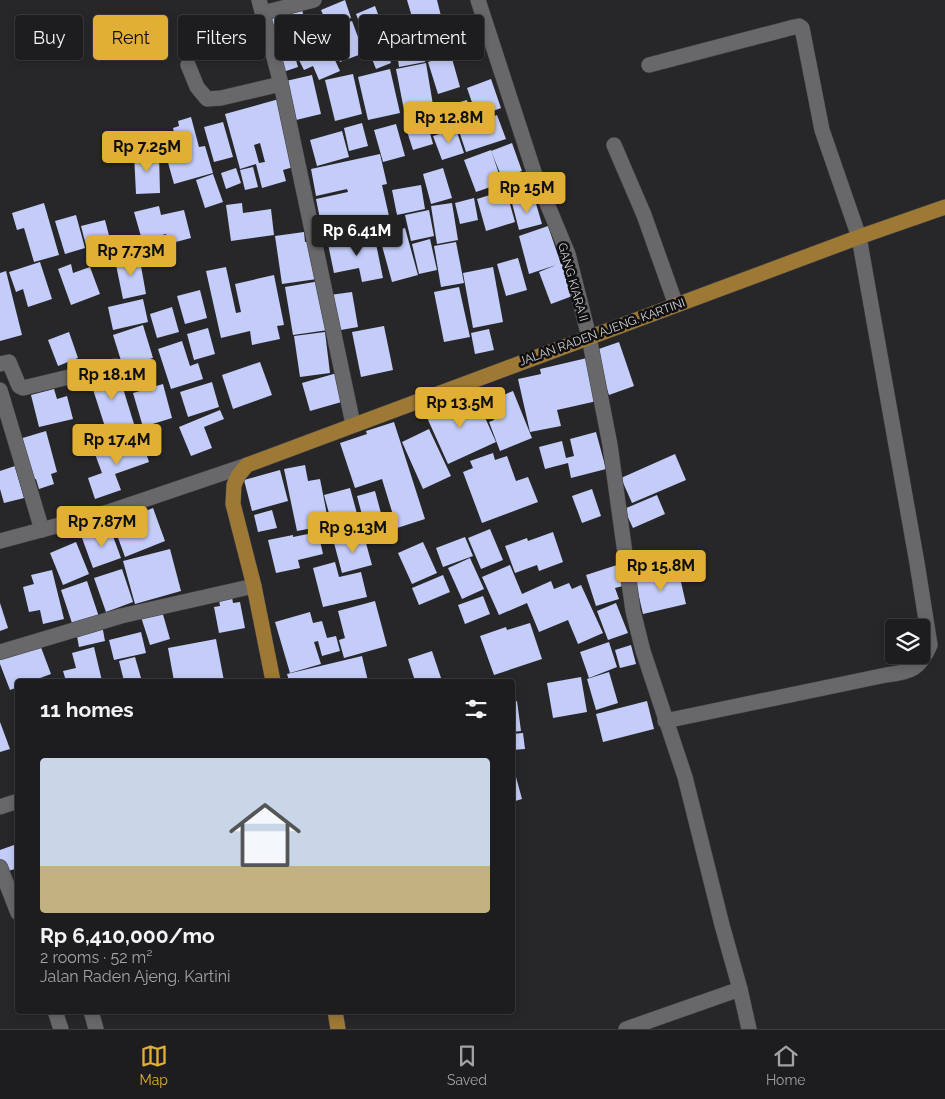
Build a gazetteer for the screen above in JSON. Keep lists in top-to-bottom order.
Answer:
{
  "streets": {
    "main road": ["JALAN RADEN AJENG. KARTINI"],
    "street": ["GANG KIARA II"]
  },
  "crossings": [
    ["GANG KIARA II", "JALAN RADEN AJENG. KARTINI"]
  ],
  "page": {
    "chip": [
      "Buy",
      "Rent",
      "Filters",
      "New",
      "Apartment"
    ],
    "price": [
      "Rp 12.8M",
      "Rp 7.25M",
      "Rp 15M",
      "Rp 6.41M",
      "Rp 7.73M",
      "Rp 18.1M",
      "Rp 13.5M",
      "Rp 17.4M",
      "Rp 7.87M",
      "Rp 9.13M",
      "Rp 15.8M"
    ],
    "heading": "11 homes",
    "list": [
      {
        "name": "Rp 6,410,000/mo",
        "note": "2 rooms · 52 m² · Jalan Raden Ajeng. Kartini"
      }
    ],
    "tabs": ["Map", "Saved", "Home"]
  }
}
